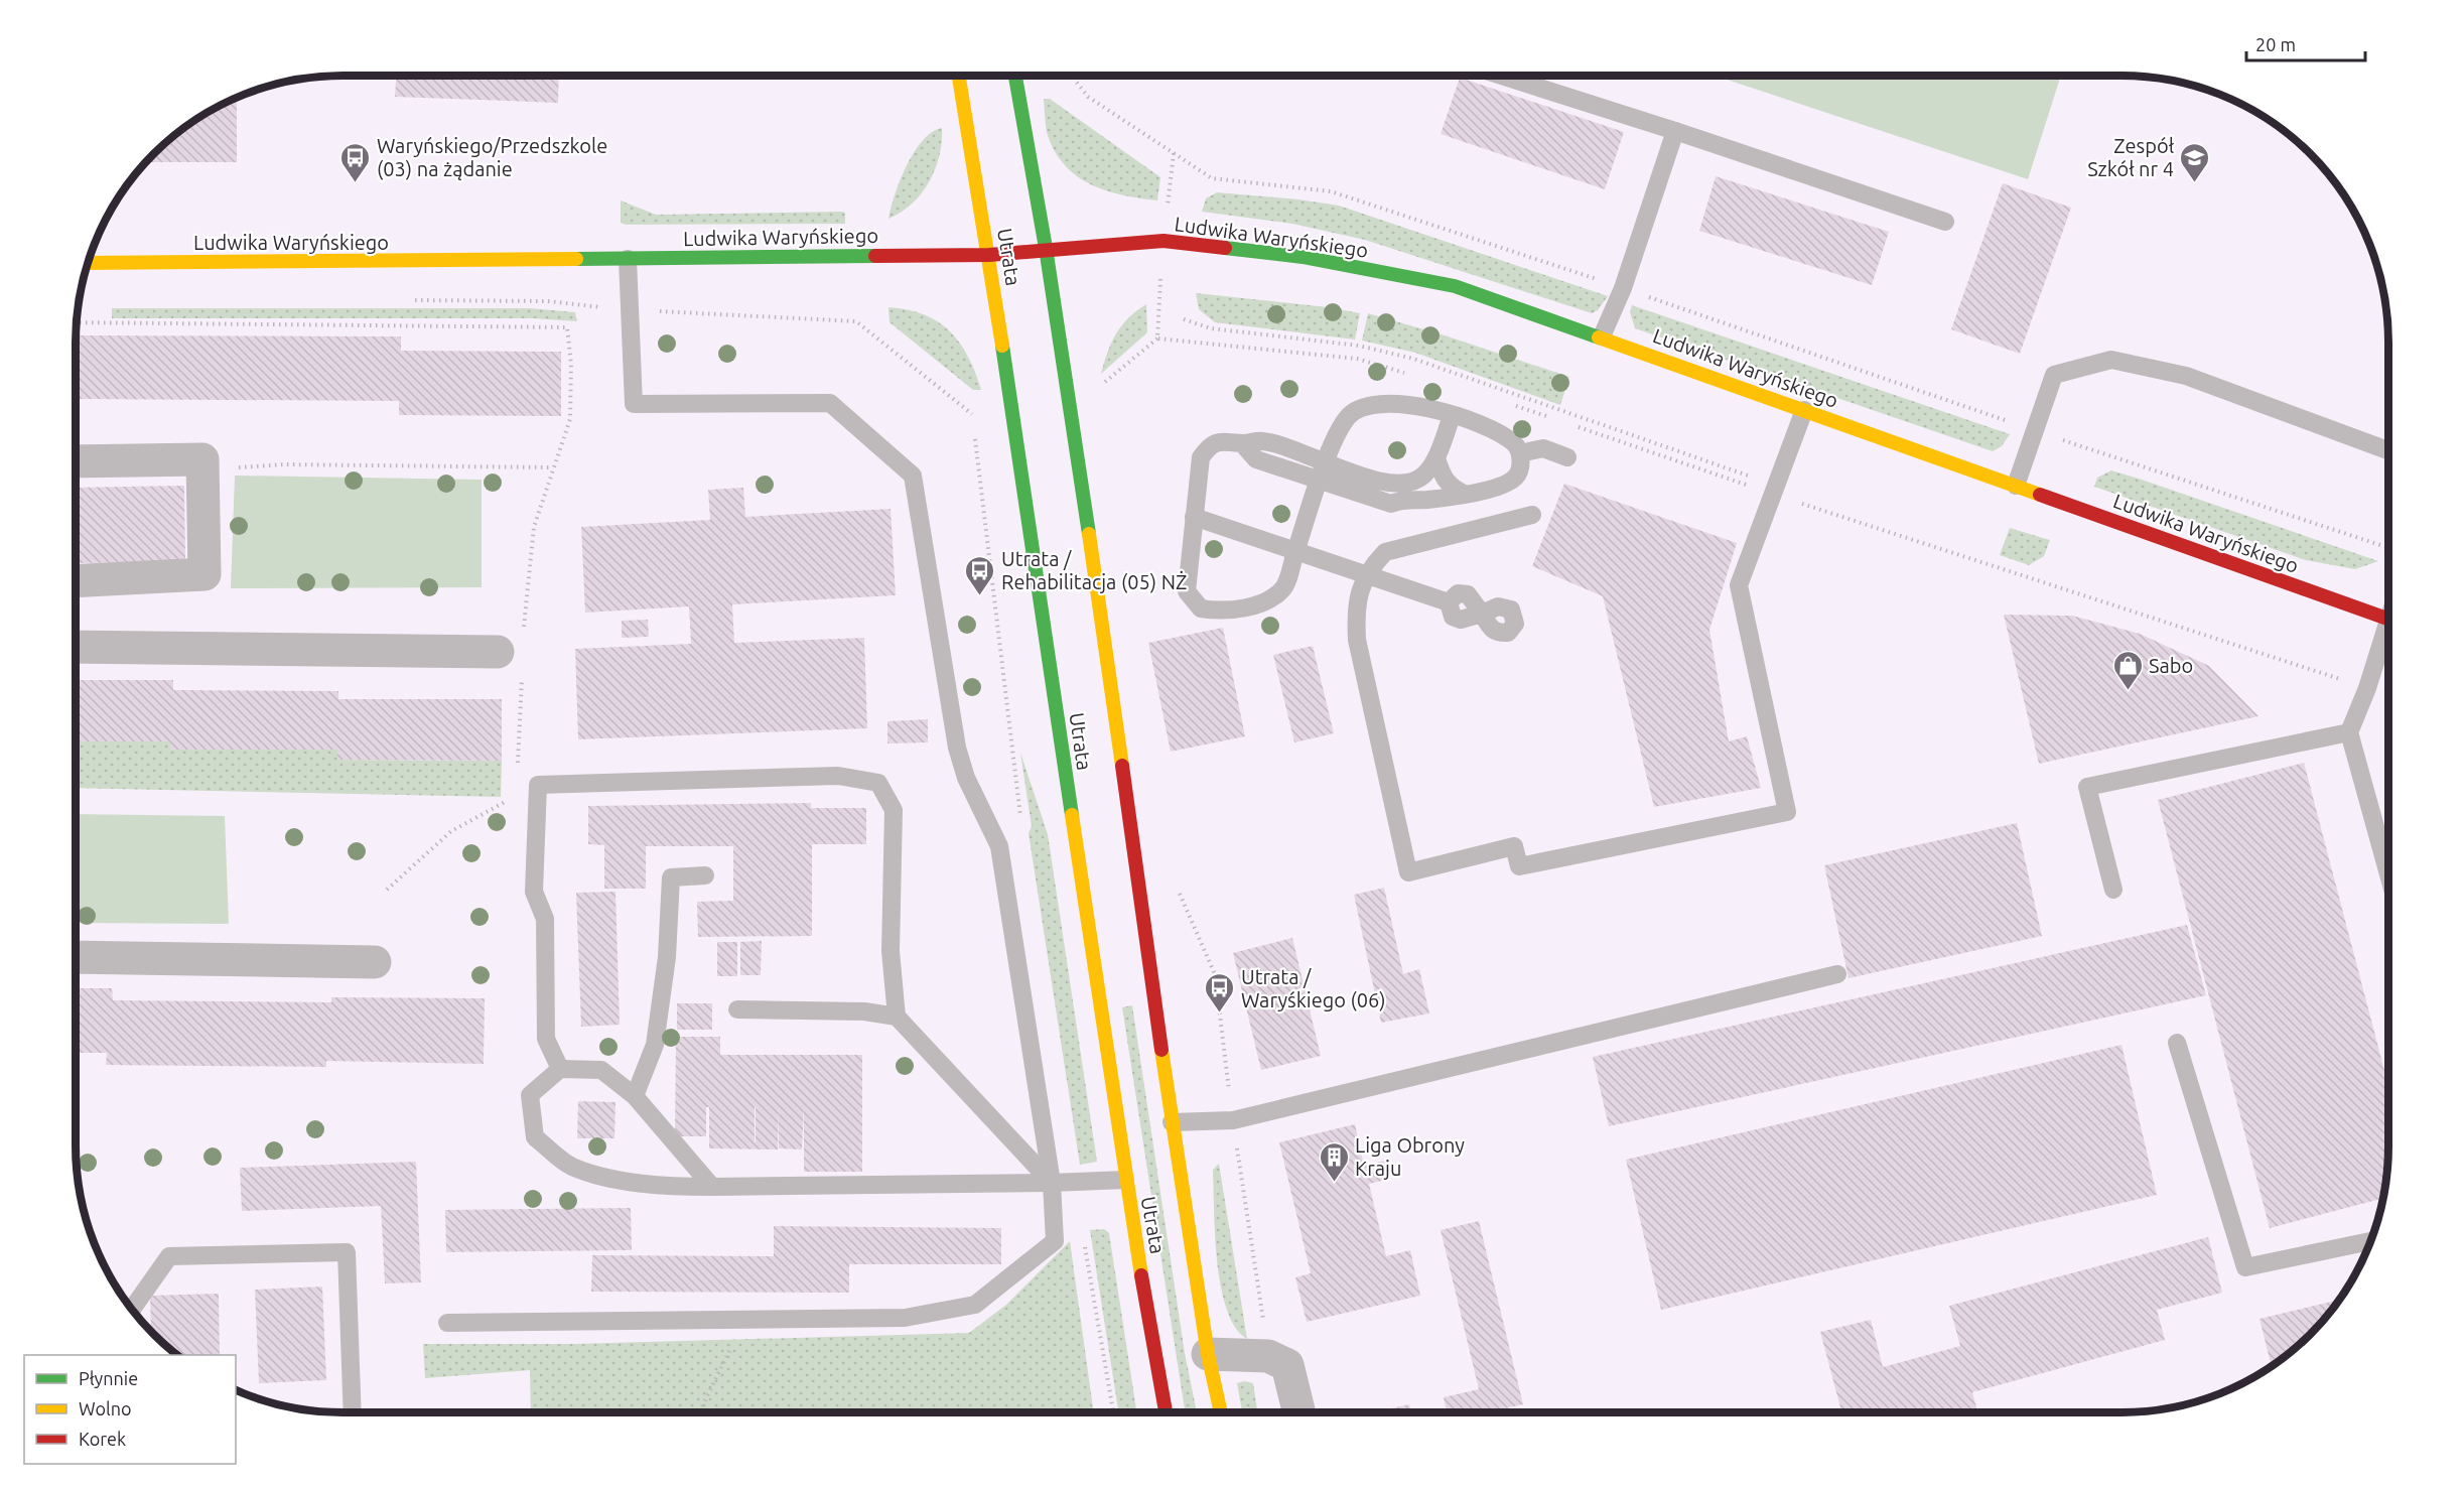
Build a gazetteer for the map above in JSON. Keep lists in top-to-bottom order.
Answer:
{
  "streets": {
    "main road": ["Ludwika Waryńskiego", "Utrata"]
  },
  "crossings": [
    ["Ludwika Waryńskiego", "Utrata"]
  ],
  "places": {
    "bus stop": ["Waryńskiego/Przedszkole (03) na żądanie", "Utrata / Rehabilitacja (05) NŻ", "Utrata / Waryśkiego (06)"],
    "school or university": ["Zespół Szkół nr 4"],
    "shop": ["Sabo"],
    "building": ["Liga Obrony Kraju"]
  },
  "legend": ["Płynnie", "Wolno", "Korek"],
  "scale_bar": "20 m"
}
